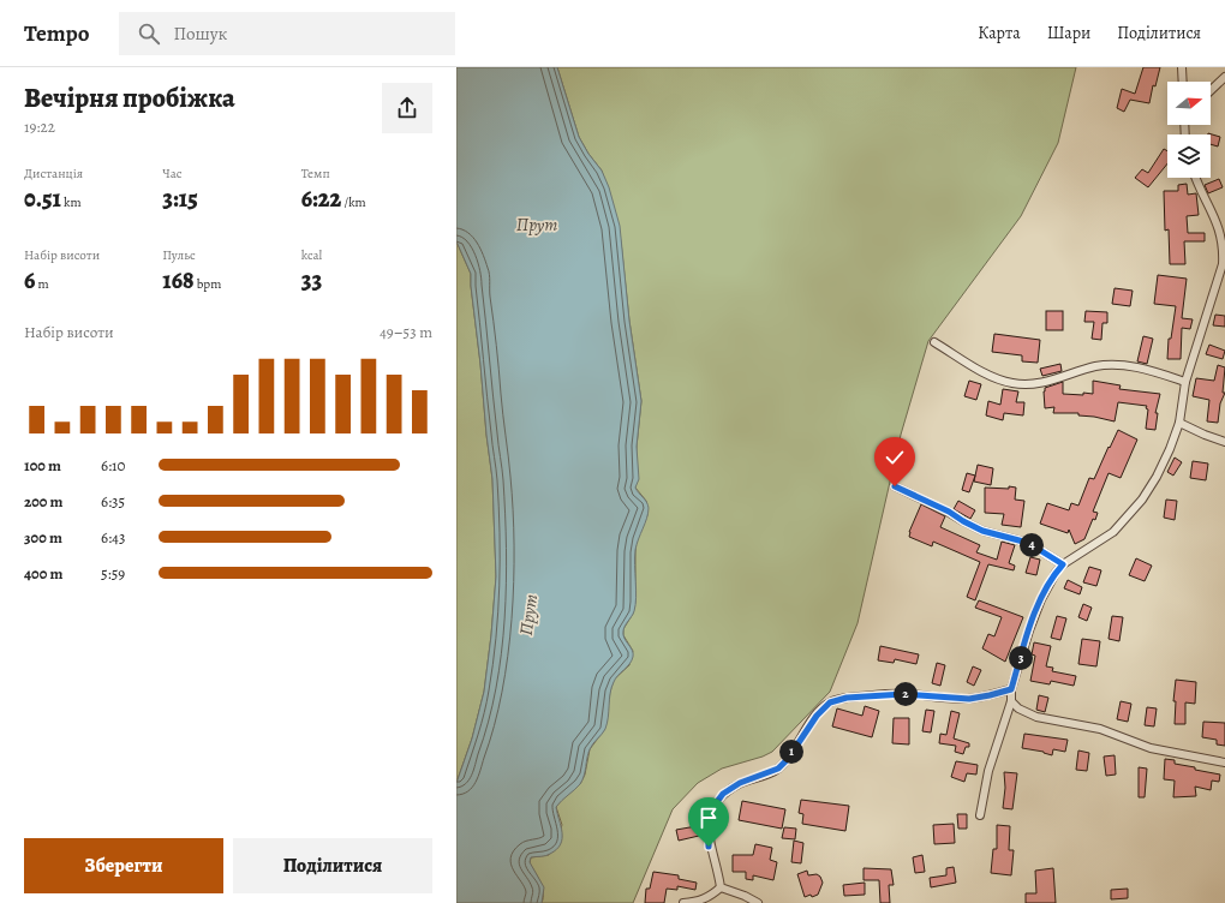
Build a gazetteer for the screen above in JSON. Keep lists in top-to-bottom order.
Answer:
{
  "water": ["Прут"],
  "north": "right",
  "page": {
    "header": "Tempo",
    "search": "Пошук",
    "nav": ["Карта", "Шари", "Поділитися"],
    "heading": ["Вечірня пробіжка", "19:22"],
    "stats": [
      ["Дистанція", "0.51 km"],
      ["Час", "3:15"],
      ["Темп", "6:22 /km"],
      ["Набір висоти", "6 m"],
      ["Пульс", "168 bpm"],
      ["kcal", "33"]
    ],
    "chart": ["Набір висоти", "49–53 m"],
    "list": [
      {
        "name": "100 m",
        "note": "6:10"
      },
      {
        "name": "200 m",
        "note": "6:35"
      },
      {
        "name": "300 m",
        "note": "6:43"
      },
      {
        "name": "400 m",
        "note": "5:59"
      }
    ],
    "pins": [
      "4",
      "3",
      "2",
      "1"
    ],
    "buttons": ["Зберегти", "Поділитися"]
  }
}
